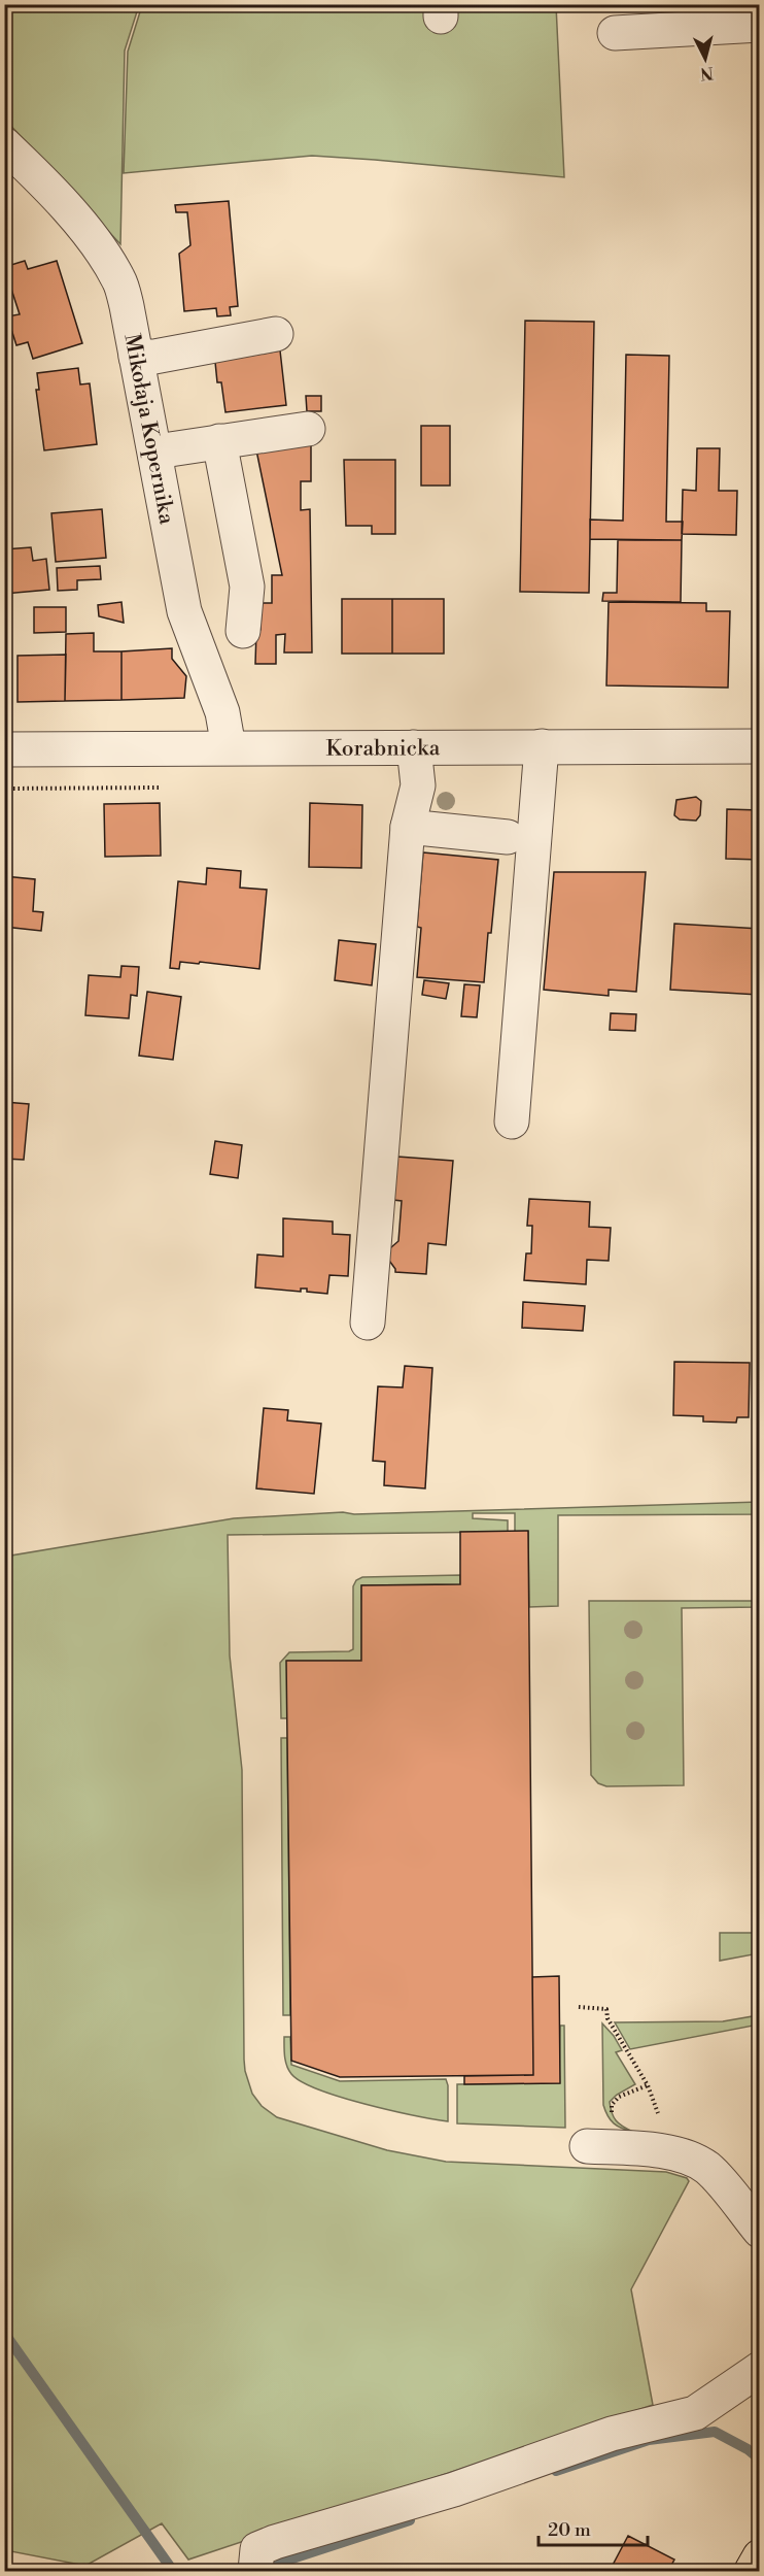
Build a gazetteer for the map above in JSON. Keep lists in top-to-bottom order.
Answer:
{
  "streets": {
    "street": ["Mikołaja Kopernika", "Korabnicka"]
  },
  "crossings": [
    ["Mikołaja Kopernika", "Korabnicka"]
  ],
  "scale_bar": "20 m",
  "north": "bottom"
}
